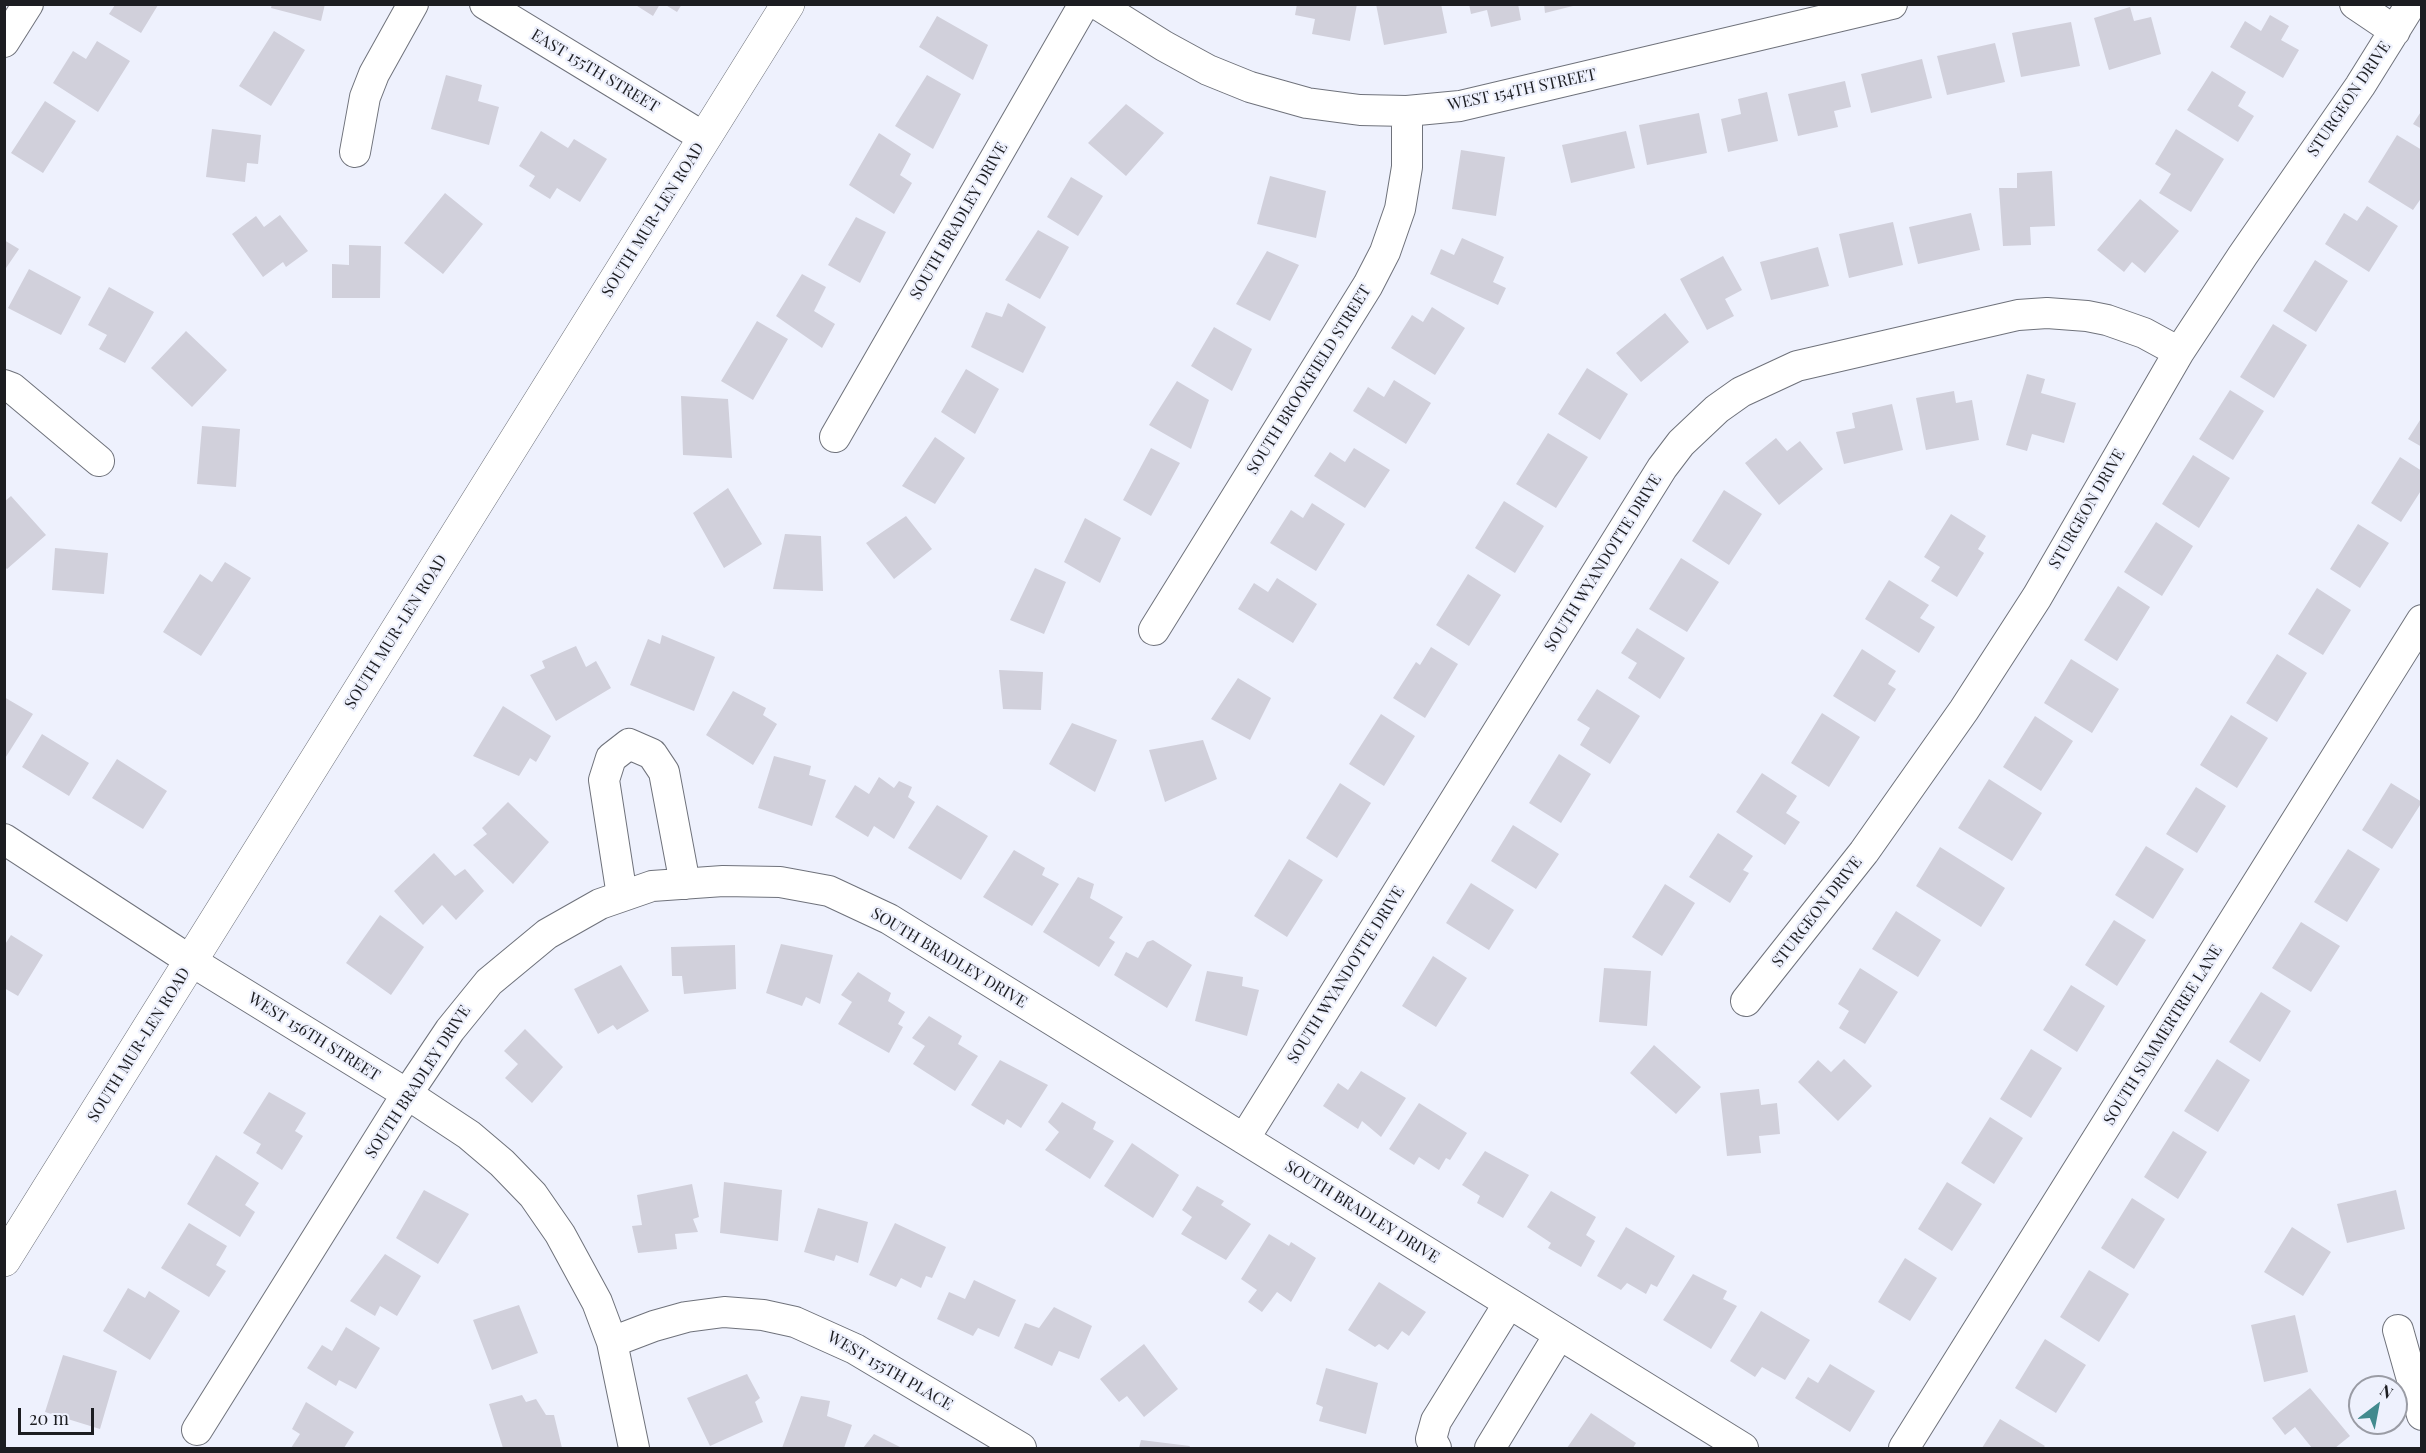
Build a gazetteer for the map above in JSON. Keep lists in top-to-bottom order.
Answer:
{
  "streets": {
    "main road": ["SOUTH MUR-LEN ROAD"],
    "street": [
      "EAST 155TH STREET",
      "WEST 154TH STREET",
      "STURGEON DRIVE",
      "SOUTH BRADLEY DRIVE",
      "SOUTH BROOKFIELD STREET",
      "SOUTH WYANDOTTE DRIVE",
      "SOUTH SUMMERTREE LANE",
      "WEST 156TH STREET",
      "WEST 155TH PLACE"
    ]
  },
  "crossings": [
    ["EAST 155TH STREET", "SOUTH MUR-LEN ROAD"],
    ["WEST 154TH STREET", "SOUTH BROOKFIELD STREET"],
    ["STURGEON DRIVE", "SOUTH WYANDOTTE DRIVE"],
    ["SOUTH MUR-LEN ROAD", "WEST 156TH STREET"],
    ["SOUTH BRADLEY DRIVE", "SOUTH WYANDOTTE DRIVE"],
    ["SOUTH BRADLEY DRIVE", "WEST 156TH STREET"],
    ["WEST 156TH STREET", "WEST 155TH PLACE"]
  ],
  "scale_bar": "20 m",
  "north": "top right"
}
